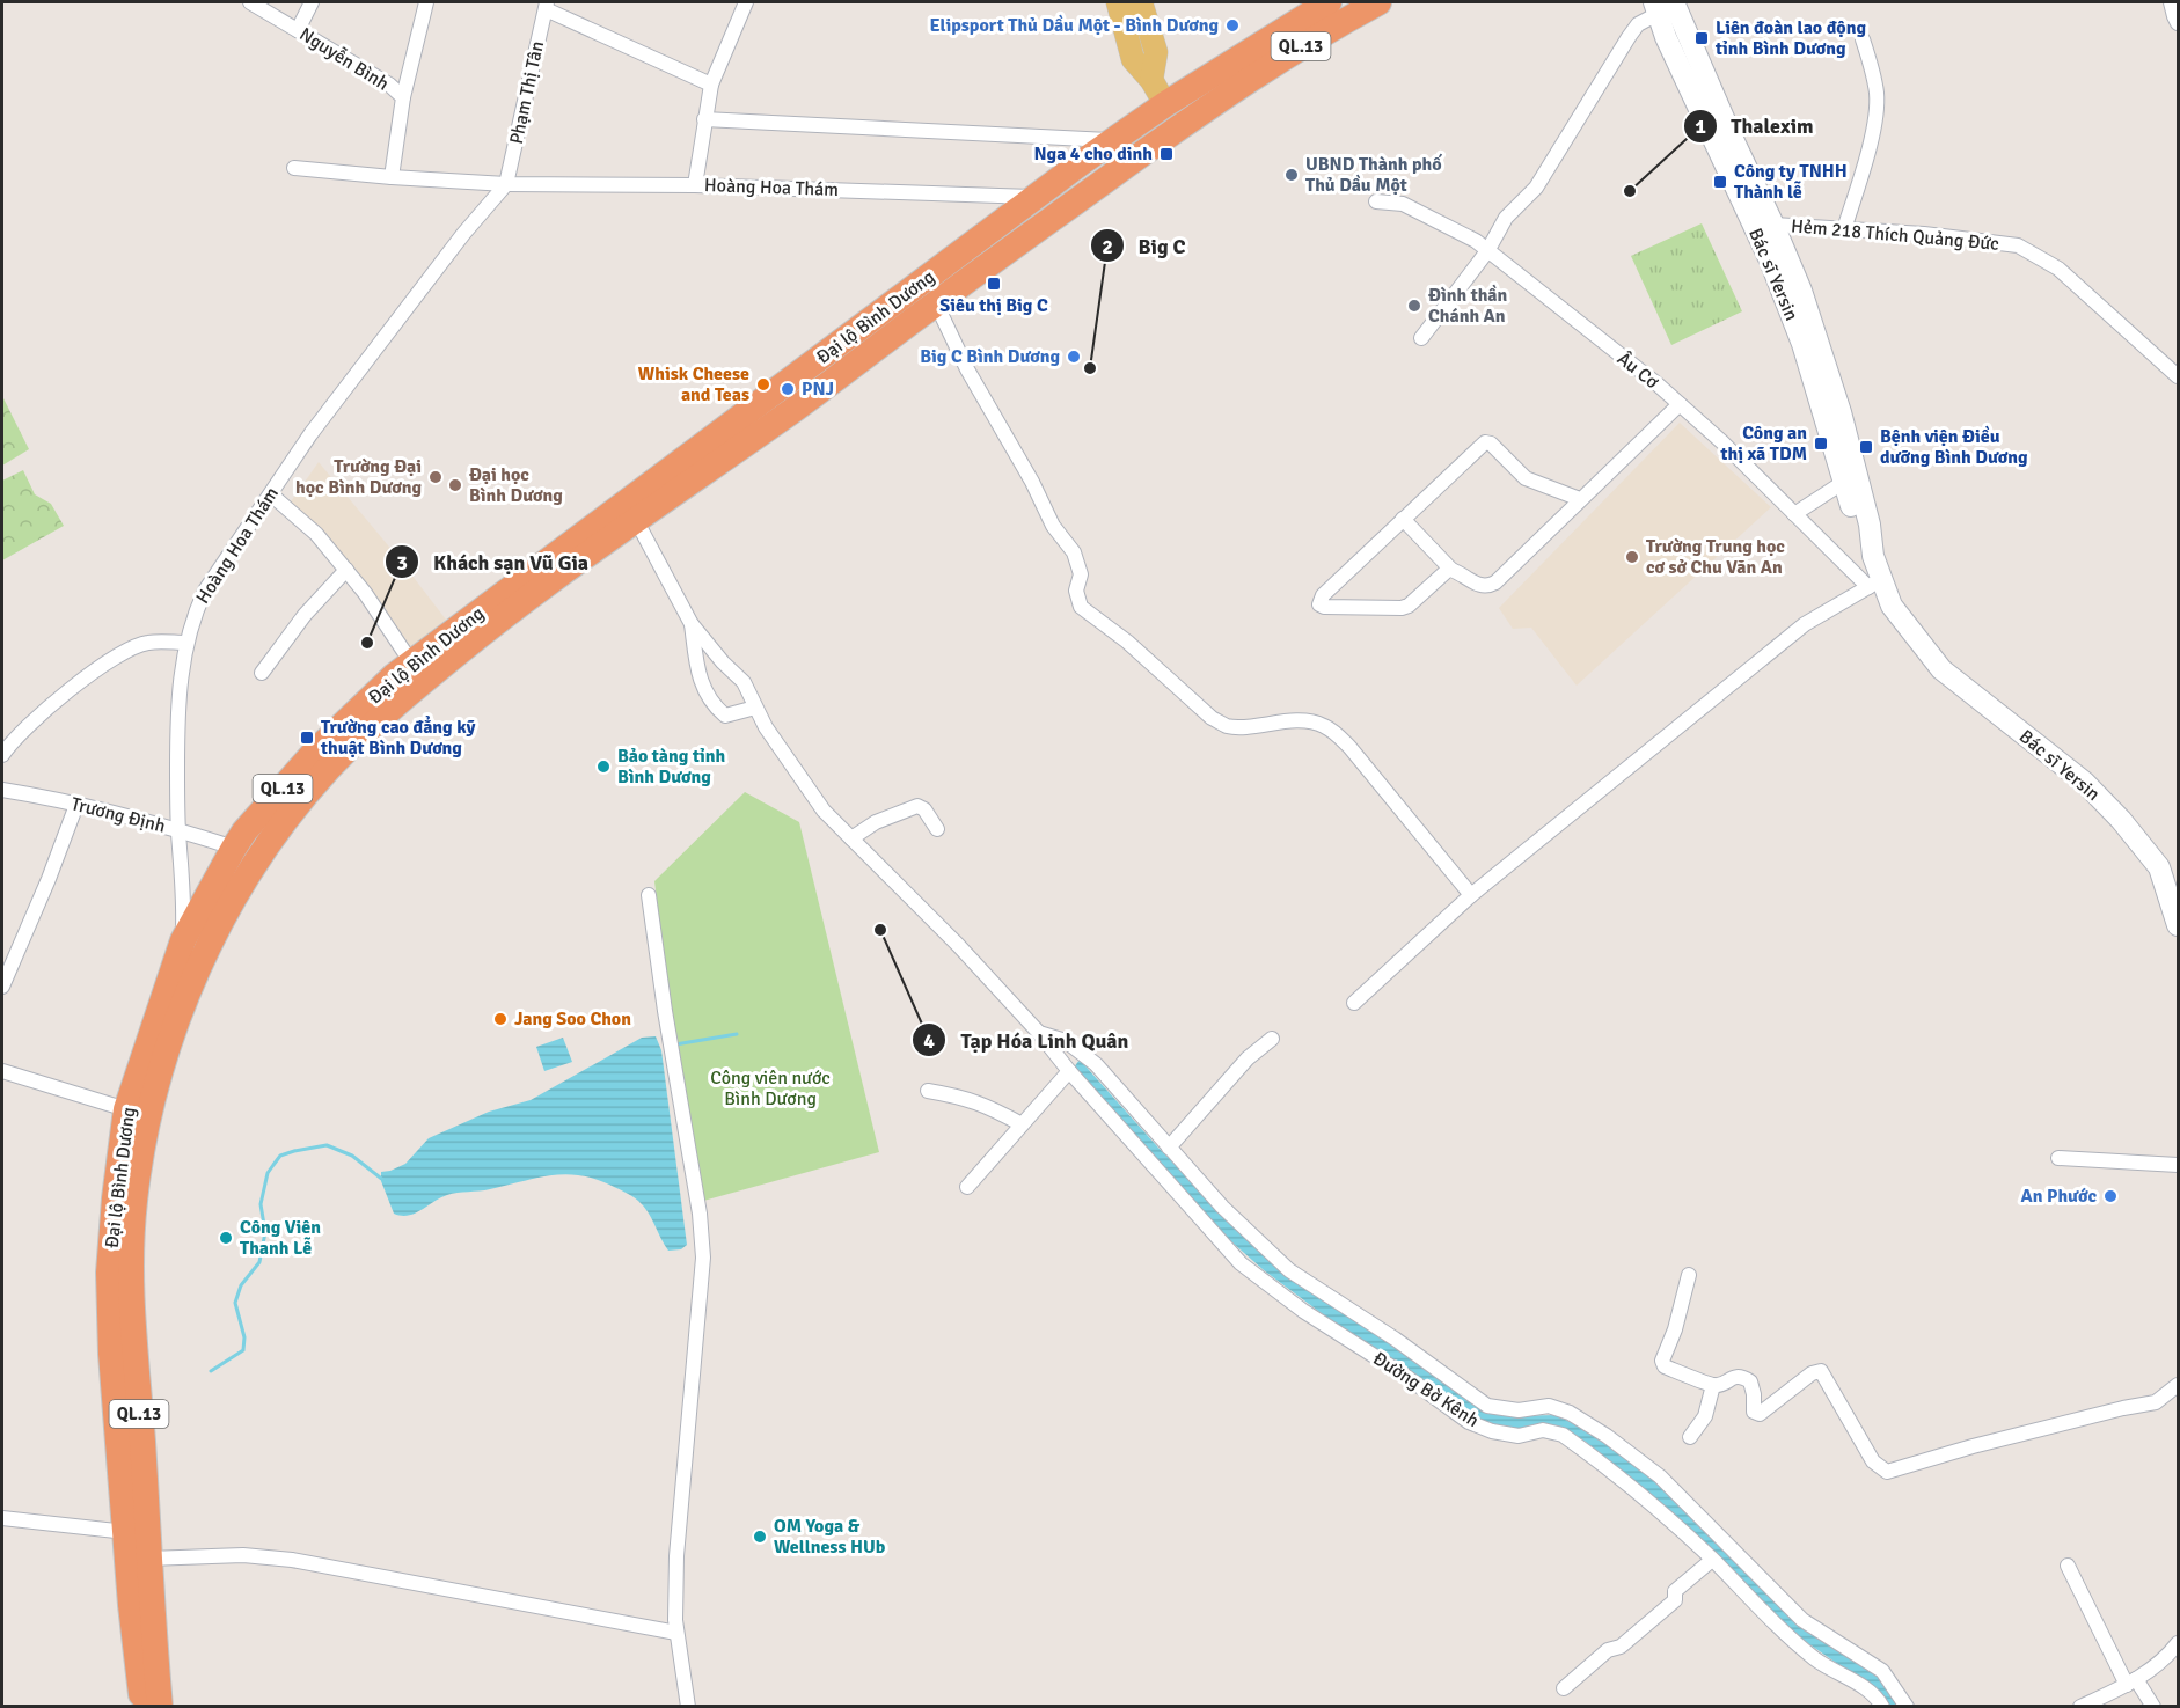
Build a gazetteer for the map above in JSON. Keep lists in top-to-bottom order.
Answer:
{
  "streets": {
    "highway": ["QL.13", "Đại lộ Bình Dương"],
    "main road": ["Bác sĩ Yersin"],
    "street": [
      "Nguyễn Bình",
      "Phạm Thị Tân",
      "Hoàng Hoa Thám",
      "Hẻm 218 Thích Quảng Đức",
      "Âu Cơ",
      "Trương Định",
      "Đường Bờ Kênh"
    ]
  },
  "crossings": [
    ["Nguyễn Bình", "Hoàng Hoa Thám"],
    ["Phạm Thị Tân", "Hoàng Hoa Thám"],
    ["Hoàng Hoa Thám", "Đại lộ Bình Dương"],
    ["Hoàng Hoa Thám", "Trương Định"],
    ["Hẻm 218 Thích Quảng Đức", "Bác sĩ Yersin"],
    ["Bác sĩ Yersin", "Âu Cơ"],
    ["Đại lộ Bình Dương", "Trương Định"]
  ],
  "parks": ["Công viên nước Bình Dương"],
  "places": {
    "other": [
      "Elipsport Thủ Dầu Một - Bình Dương",
      "UBND Thành phố Thủ Dầu Một",
      "Thalexim",
      "Đình thần Chánh An",
      "Big C Bình Dương",
      "Big C",
      "Whisk Cheese and Teas",
      "PNJ",
      "Trường Đại học Bình Dương",
      "Đại học Bình Dương",
      "Trường Trung học cơ sở Chu Văn An",
      "Khách sạn Vũ Gia",
      "Bảo tàng tỉnh Bình Dương",
      "Tạp Hóa Linh Quân",
      "Jang Soo Chon",
      "An Phước",
      "Công Viên Thanh Lễ",
      "OM Yoga & Wellness HUb"
    ],
    "transit": [
      "Liên đoàn lao động tỉnh Bình Dương",
      "Nga 4 cho dinh",
      "Công ty TNHH Thành lễ",
      "Siêu thị Big C",
      "Công an thị xã TDM",
      "Bệnh viện Điều dưỡng Bình Dương",
      "Trường cao đẳng kỹ thuật Bình Dương"
    ]
  }
}
